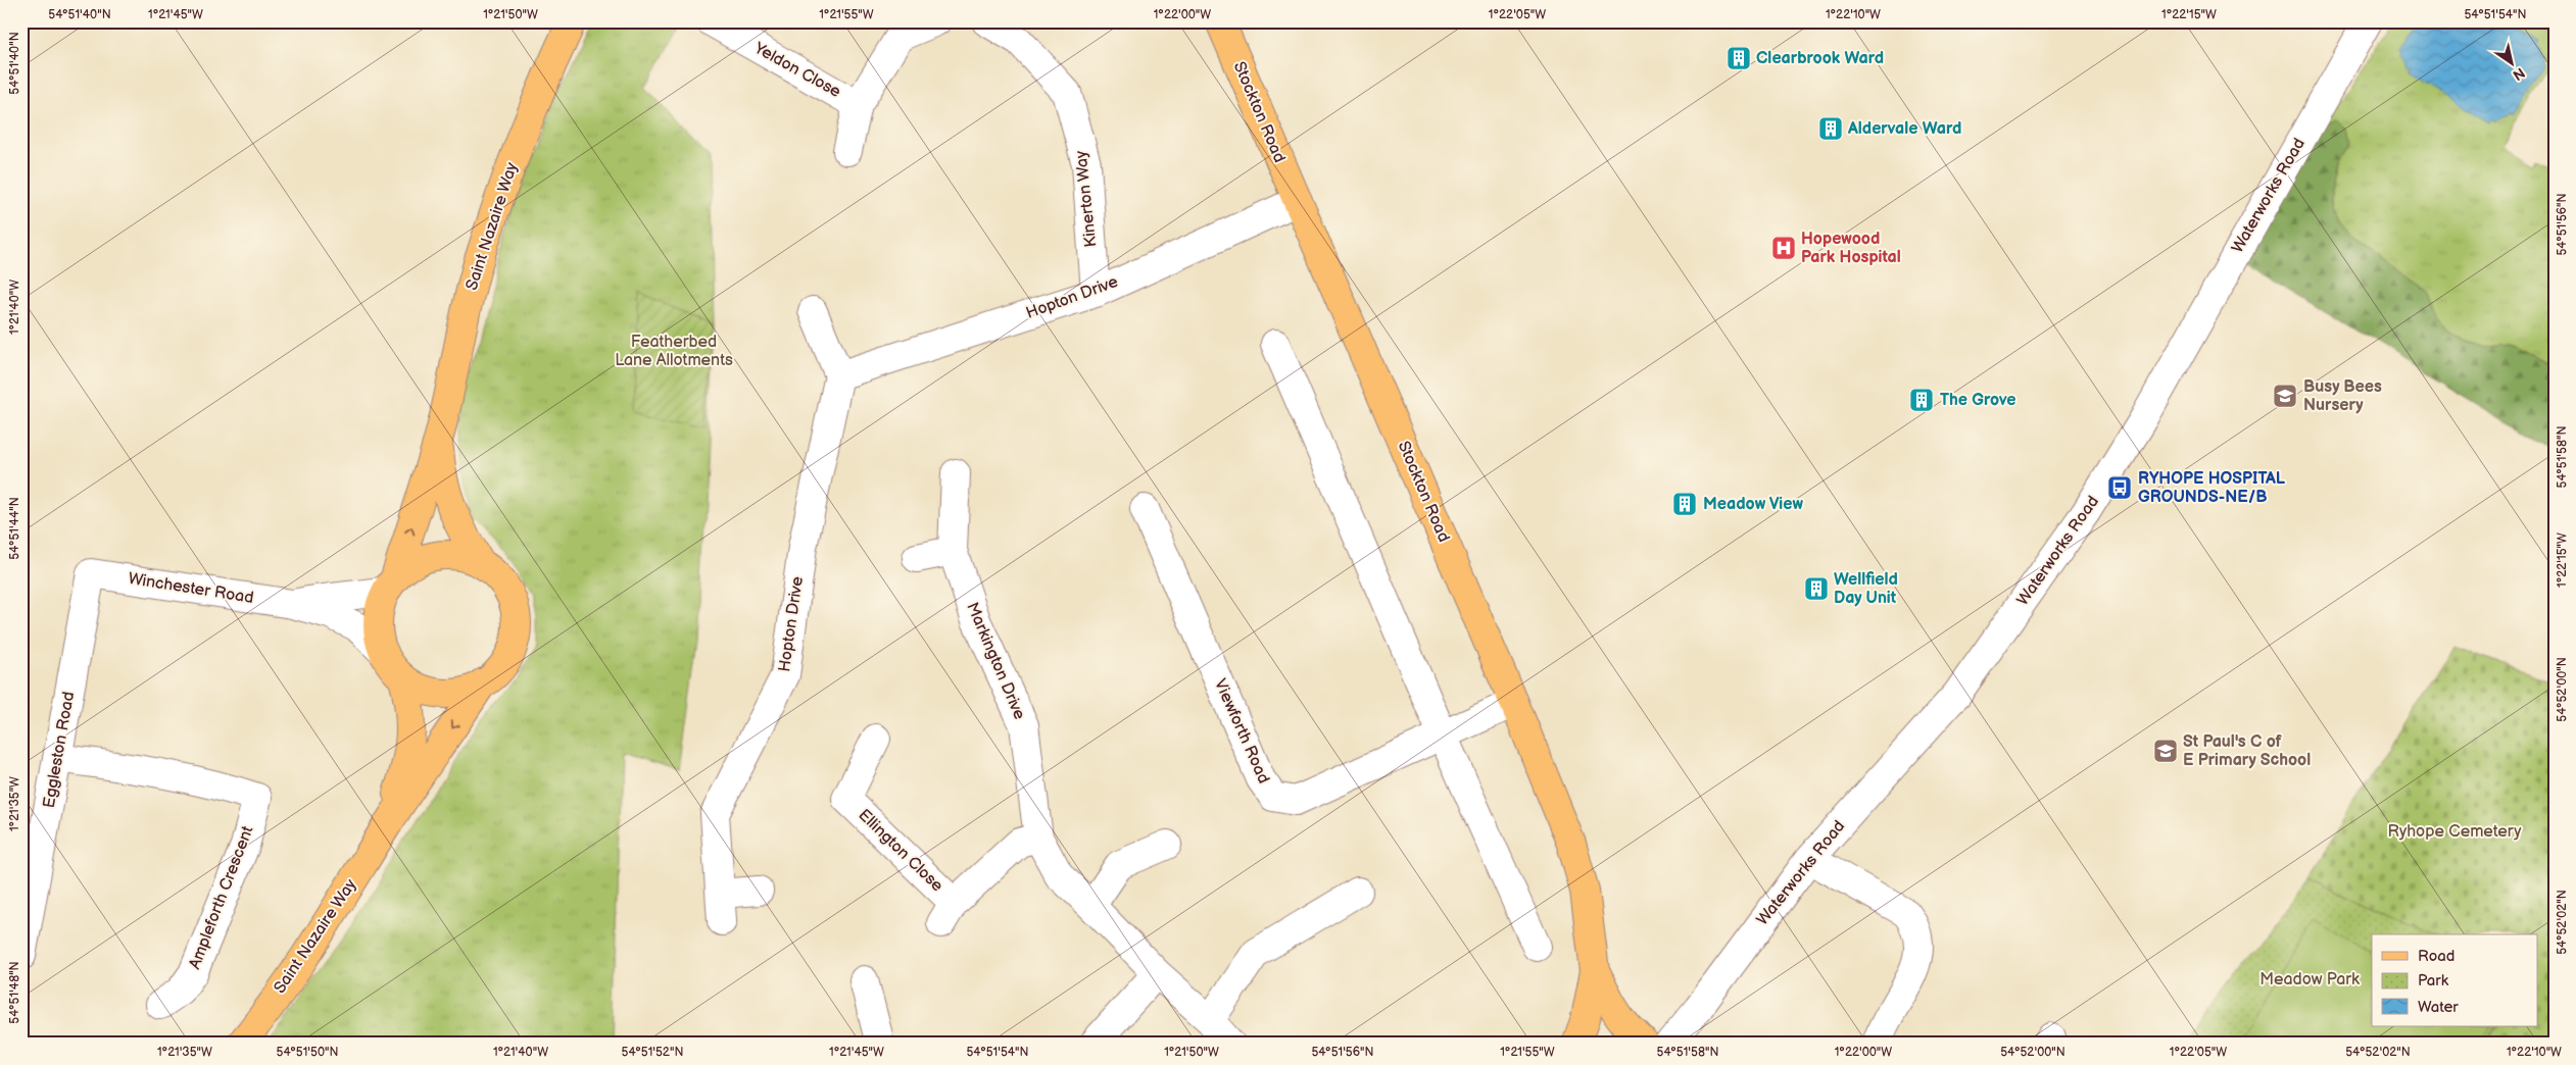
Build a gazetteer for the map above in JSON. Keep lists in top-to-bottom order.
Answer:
{
  "streets": {
    "main road": ["Stockton Road", "Saint Nazaire Way"],
    "street": [
      "Yeldon Close",
      "Waterworks Road",
      "Kinerton Way",
      "Hopton Drive",
      "Winchester Road",
      "Markington Drive",
      "Viewforth Road",
      "Eggleston Road",
      "Ellington Close",
      "Ampleforth Crescent"
    ]
  },
  "crossings": [
    ["Stockton Road", "Waterworks Road"],
    ["Stockton Road", "Hopton Drive"],
    ["Stockton Road", "Viewforth Road"],
    ["Kinerton Way", "Hopton Drive"],
    ["Winchester Road", "Eggleston Road"],
    ["Markington Drive", "Ellington Close"],
    ["Eggleston Road", "Ampleforth Crescent"]
  ],
  "parks": ["Featherbed Lane Allotments", "Ryhope Cemetery", "Meadow Park"],
  "places": {
    "building": [
      "Clearbrook Ward",
      "Aldervale Ward",
      "The Grove",
      "Meadow View",
      "Wellfield Day Unit"
    ],
    "hospital": ["Hopewood Park Hospital"],
    "school or university": ["Busy Bees Nursery", "St Paul's C of E Primary School"],
    "bus stop": ["RYHOPE HOSPITAL GROUNDS-NE/B"]
  },
  "legend": ["Road", "Park", "Water"],
  "north": "bottom right",
  "coordinates": [
    "54°51'40\"N",
    "1°21'45\"W",
    "1°21'50\"W",
    "1°21'55\"W",
    "1°22'00\"W",
    "1°22'05\"W",
    "1°22'10\"W",
    "1°22'15\"W",
    "54°51'54\"N",
    "54°51'56\"N",
    "1°21'40\"W",
    "54°51'58\"N",
    "54°51'44\"N",
    "54°52'00\"N",
    "1°21'35\"W",
    "54°52'02\"N",
    "54°51'48\"N",
    "54°51'50\"N",
    "54°51'52\"N"
  ]
}
